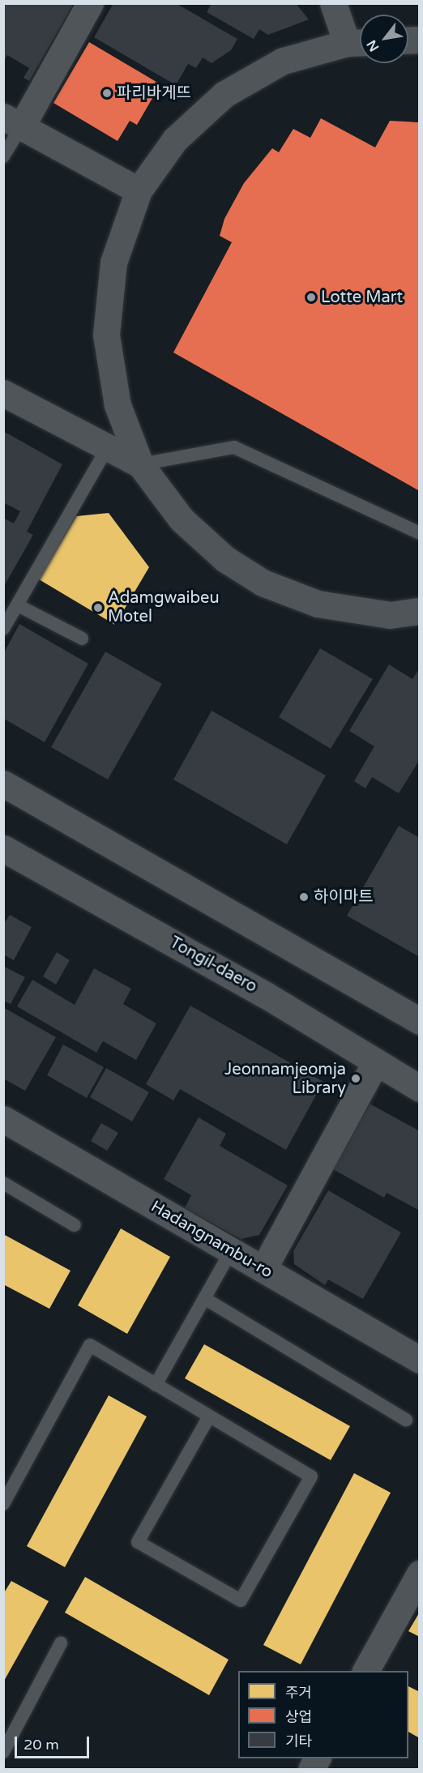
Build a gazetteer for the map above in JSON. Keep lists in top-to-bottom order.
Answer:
{
  "streets": {
    "street": ["Tongil-daero", "Hadangnambu-ro"]
  },
  "places": [
    "파리바게뜨",
    "Lotte Mart",
    "Adamgwaibeu Motel",
    "하이마트",
    "Jeonnamjeomja Library"
  ],
  "legend": ["주거", "상업", "기타"],
  "scale_bar": "20 m",
  "north": "bottom left"
}
